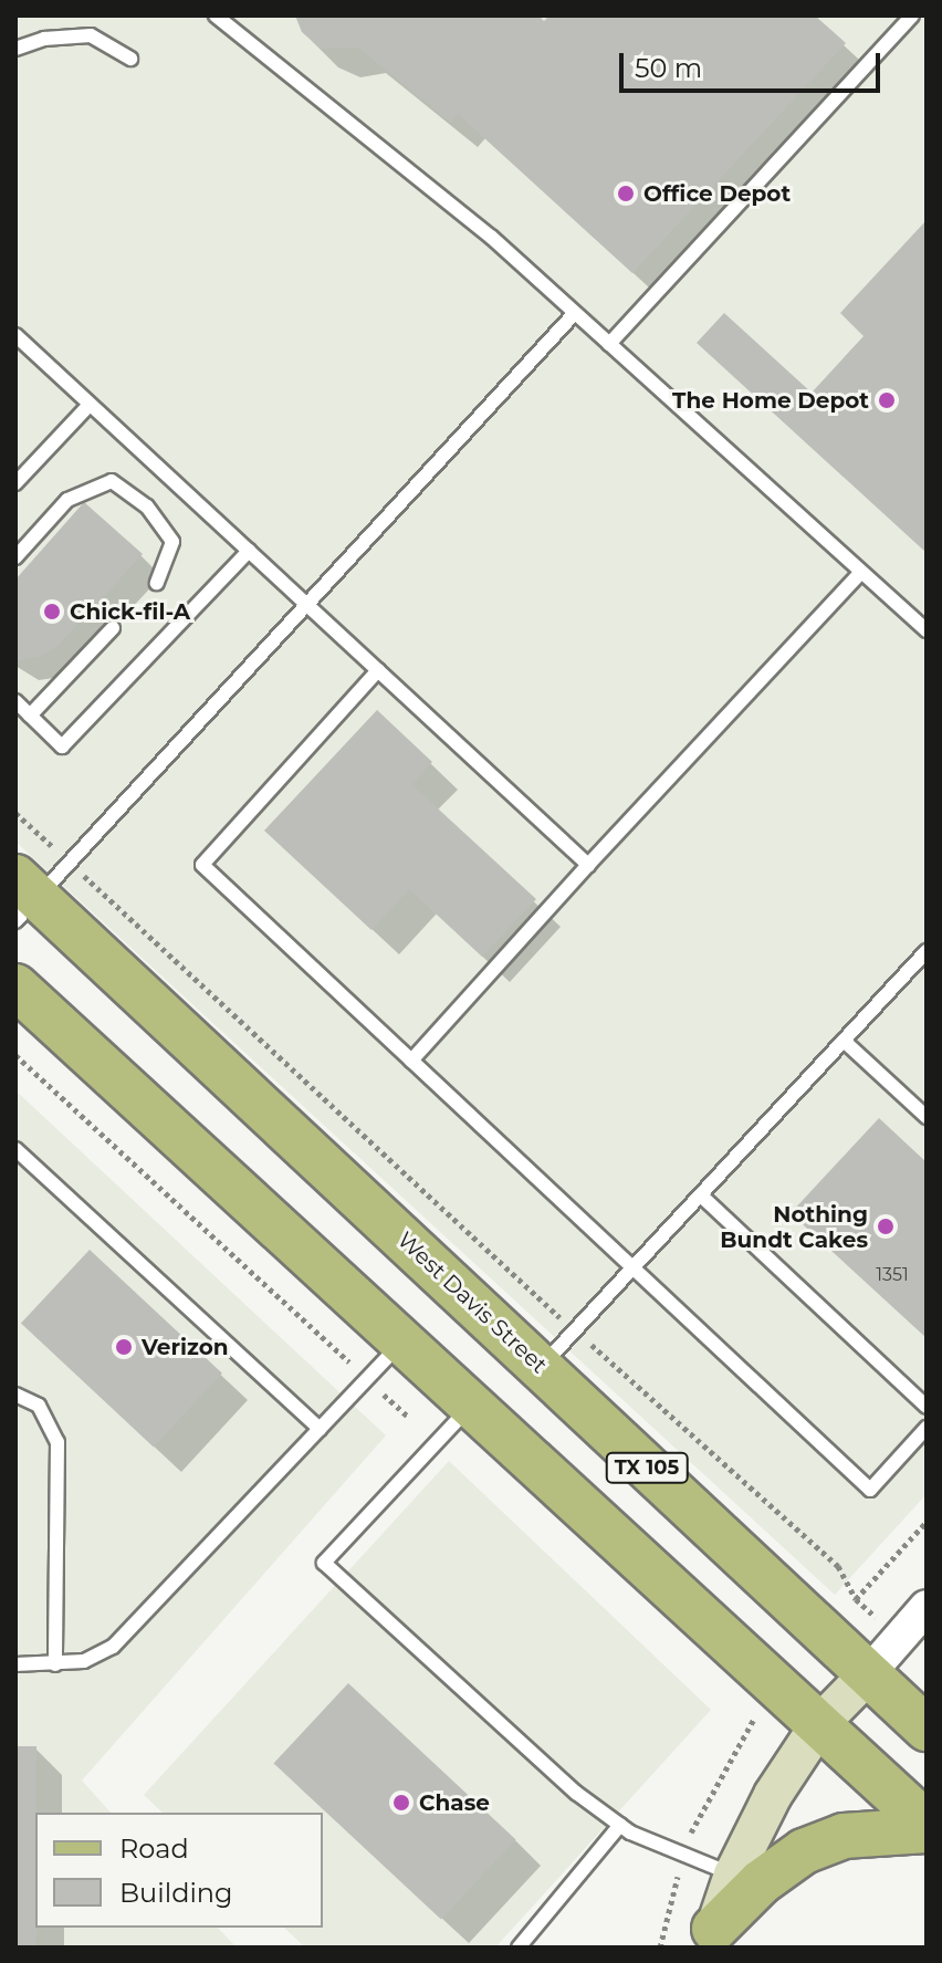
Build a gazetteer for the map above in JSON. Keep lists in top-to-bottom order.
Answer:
{
  "streets": {
    "main road": ["West Davis Street", "TX 105"]
  },
  "places": [
    "Office Depot",
    "The Home Depot",
    "Chick-fil-A",
    "Nothing Bundt Cakes",
    "Verizon",
    "Chase"
  ],
  "house_numbers": ["1351"],
  "legend": ["Road", "Building"],
  "scale_bar": "50 m"
}
